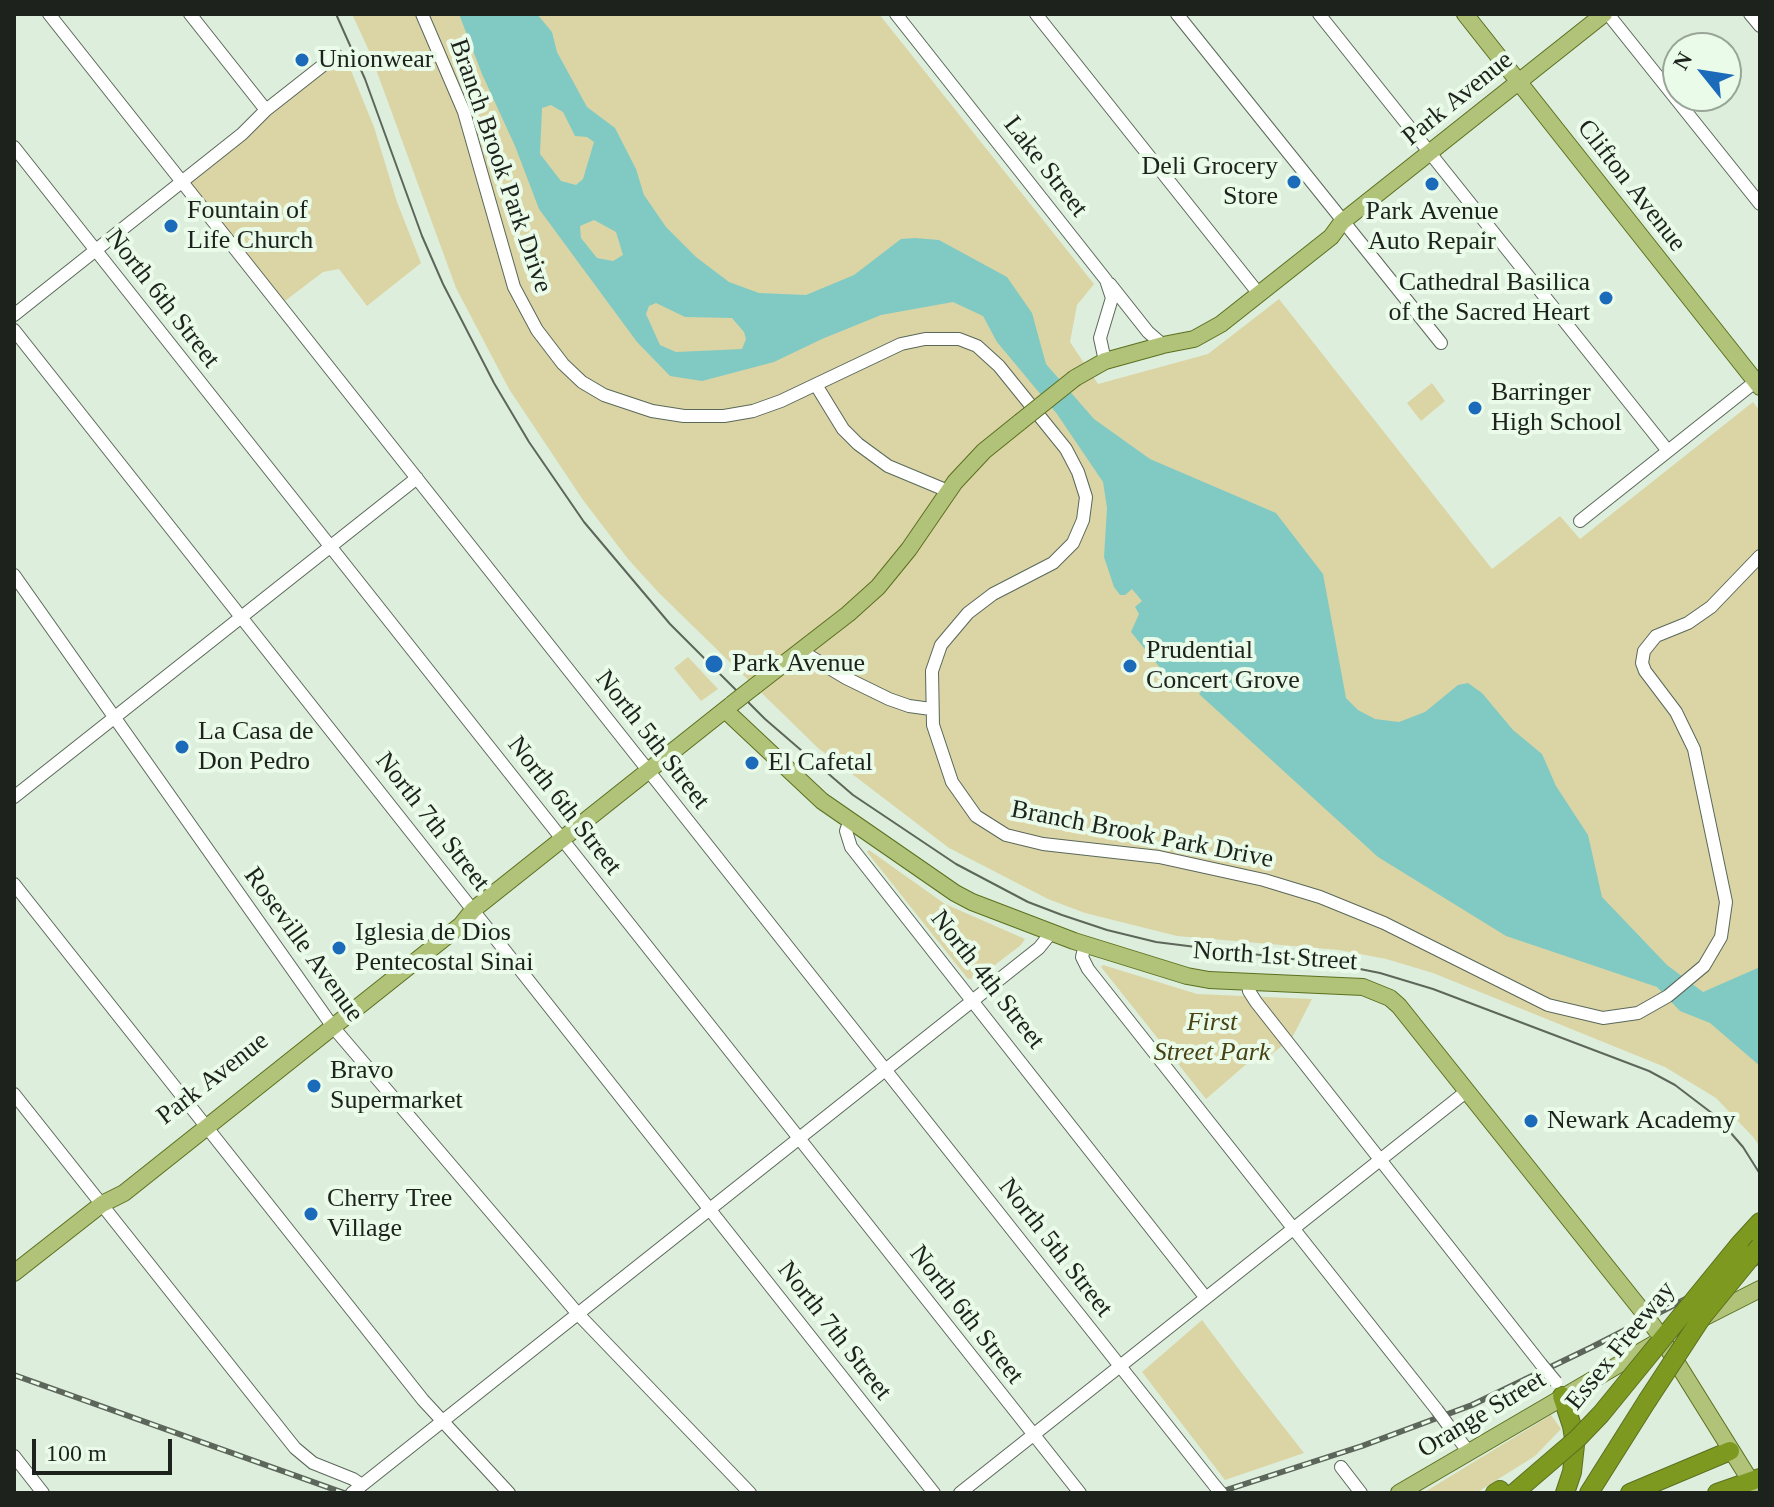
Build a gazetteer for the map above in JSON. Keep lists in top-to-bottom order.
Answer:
{
  "streets": {
    "highway": ["Essex Freeway"],
    "main road": [
      "Park Avenue",
      "Clifton Avenue",
      "North 1st Street",
      "Orange Street"
    ],
    "street": [
      "Branch Brook Park Drive",
      "Lake Street",
      "North 6th Street",
      "North 5th Street",
      "North 7th Street",
      "Roseville Avenue",
      "North 4th Street"
    ]
  },
  "crossings": [
    ["Park Avenue", "Lake Street"],
    ["Park Avenue", "Clifton Avenue"],
    ["Park Avenue", "North 6th Street"],
    ["Park Avenue", "North 5th Street"],
    ["Park Avenue", "North 7th Street"],
    ["Park Avenue", "Roseville Avenue"],
    ["North 1st Street", "North 4th Street"],
    ["North 1st Street", "Orange Street"]
  ],
  "parks": ["First Street Park"],
  "places": [
    "Unionwear",
    "Deli Grocery Store",
    "Park Avenue Auto Repair",
    "Fountain of Life Church",
    "Cathedral Basilica of the Sacred Heart",
    "Barringer High School",
    "Park Avenue",
    "Prudential Concert Grove",
    "La Casa de Don Pedro",
    "El Cafetal",
    "Iglesia de Dios Pentecostal Sinai",
    "Bravo Supermarket",
    "Newark Academy",
    "Cherry Tree Village"
  ],
  "scale_bar": "100 m",
  "north": "top left"
}
